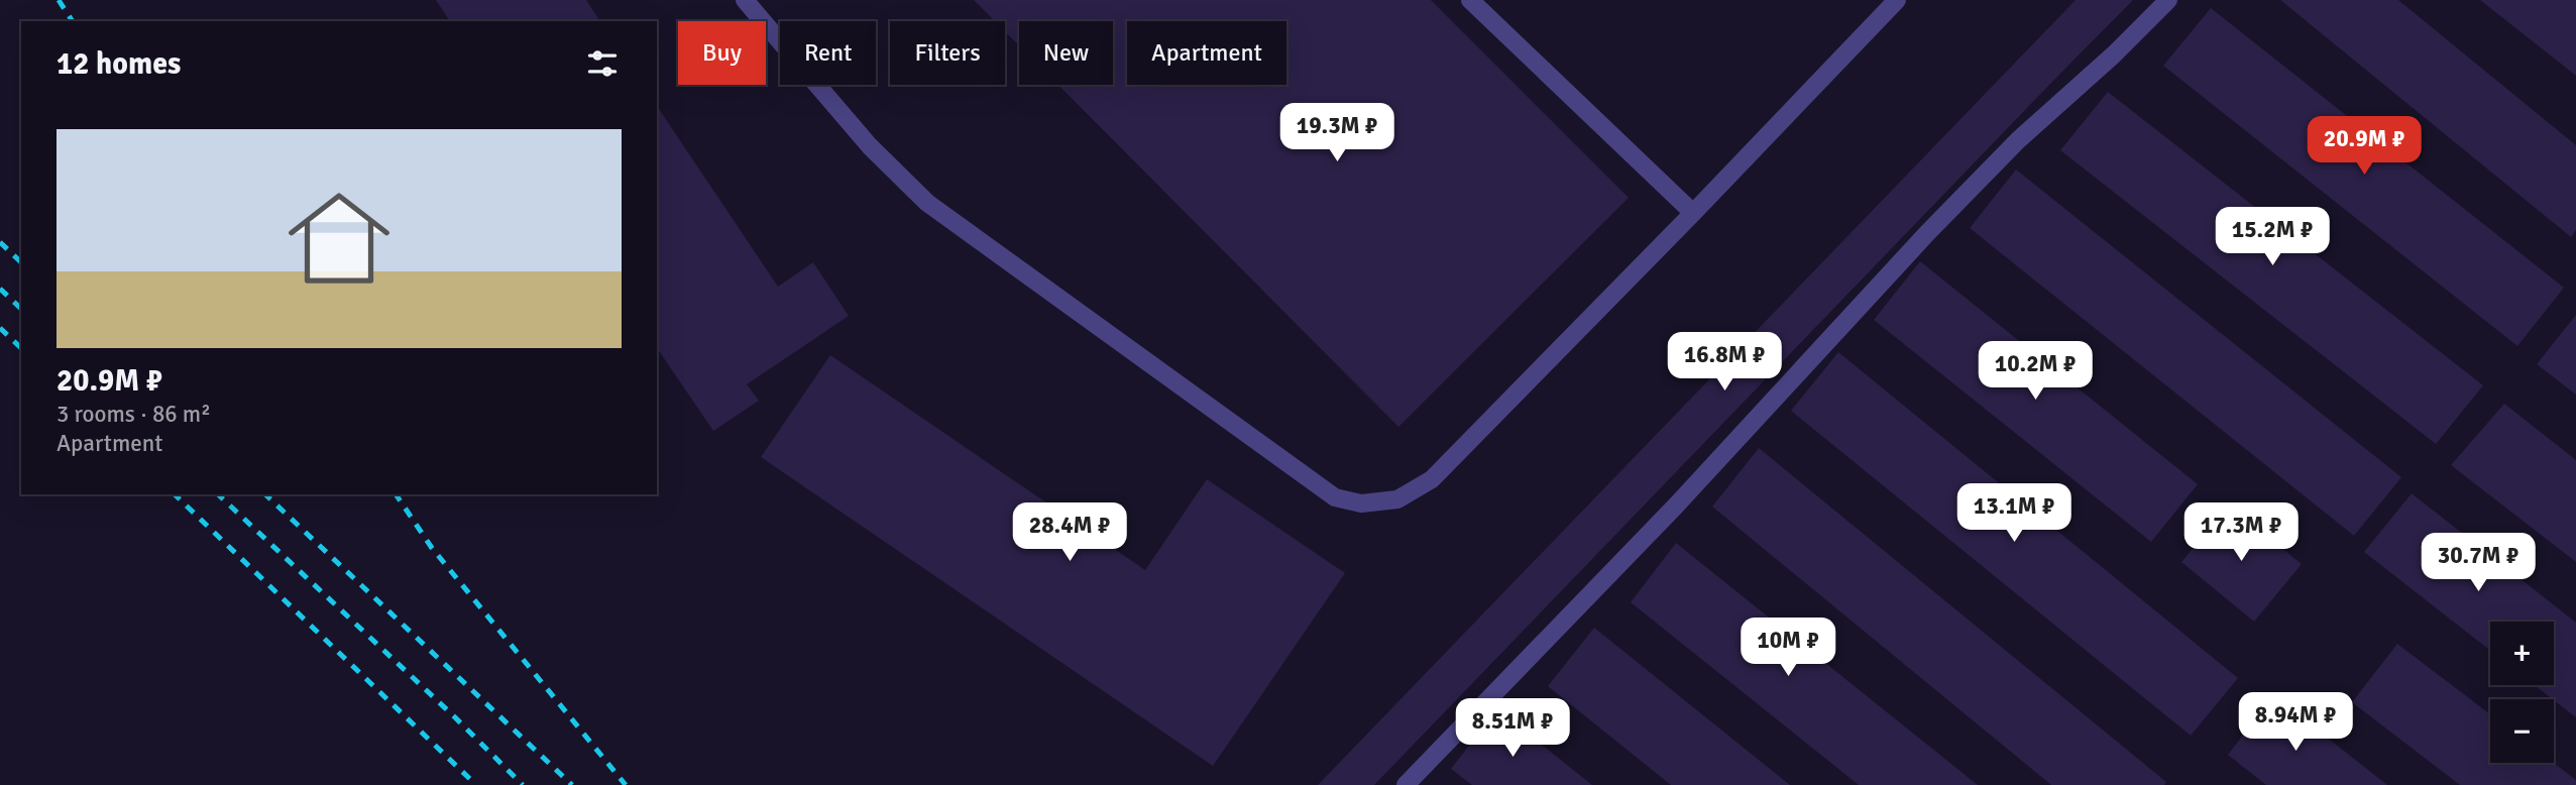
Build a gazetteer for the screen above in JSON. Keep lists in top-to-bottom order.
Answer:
{
  "page": {
    "chip": [
      "Buy",
      "Rent",
      "Filters",
      "New",
      "Apartment"
    ],
    "heading": "12 homes",
    "price": [
      "19.3M ₽",
      "20.9M ₽",
      "15.2M ₽",
      "16.8M ₽",
      "10.2M ₽",
      "13.1M ₽",
      "28.4M ₽",
      "17.3M ₽",
      "30.7M ₽",
      "10M ₽",
      "8.94M ₽",
      "8.51M ₽"
    ],
    "list": [
      {
        "name": "20.9M ₽",
        "note": "3 rooms · 86 m² · Apartment"
      }
    ],
    "map_buttons": ["+", "−"]
  }
}
